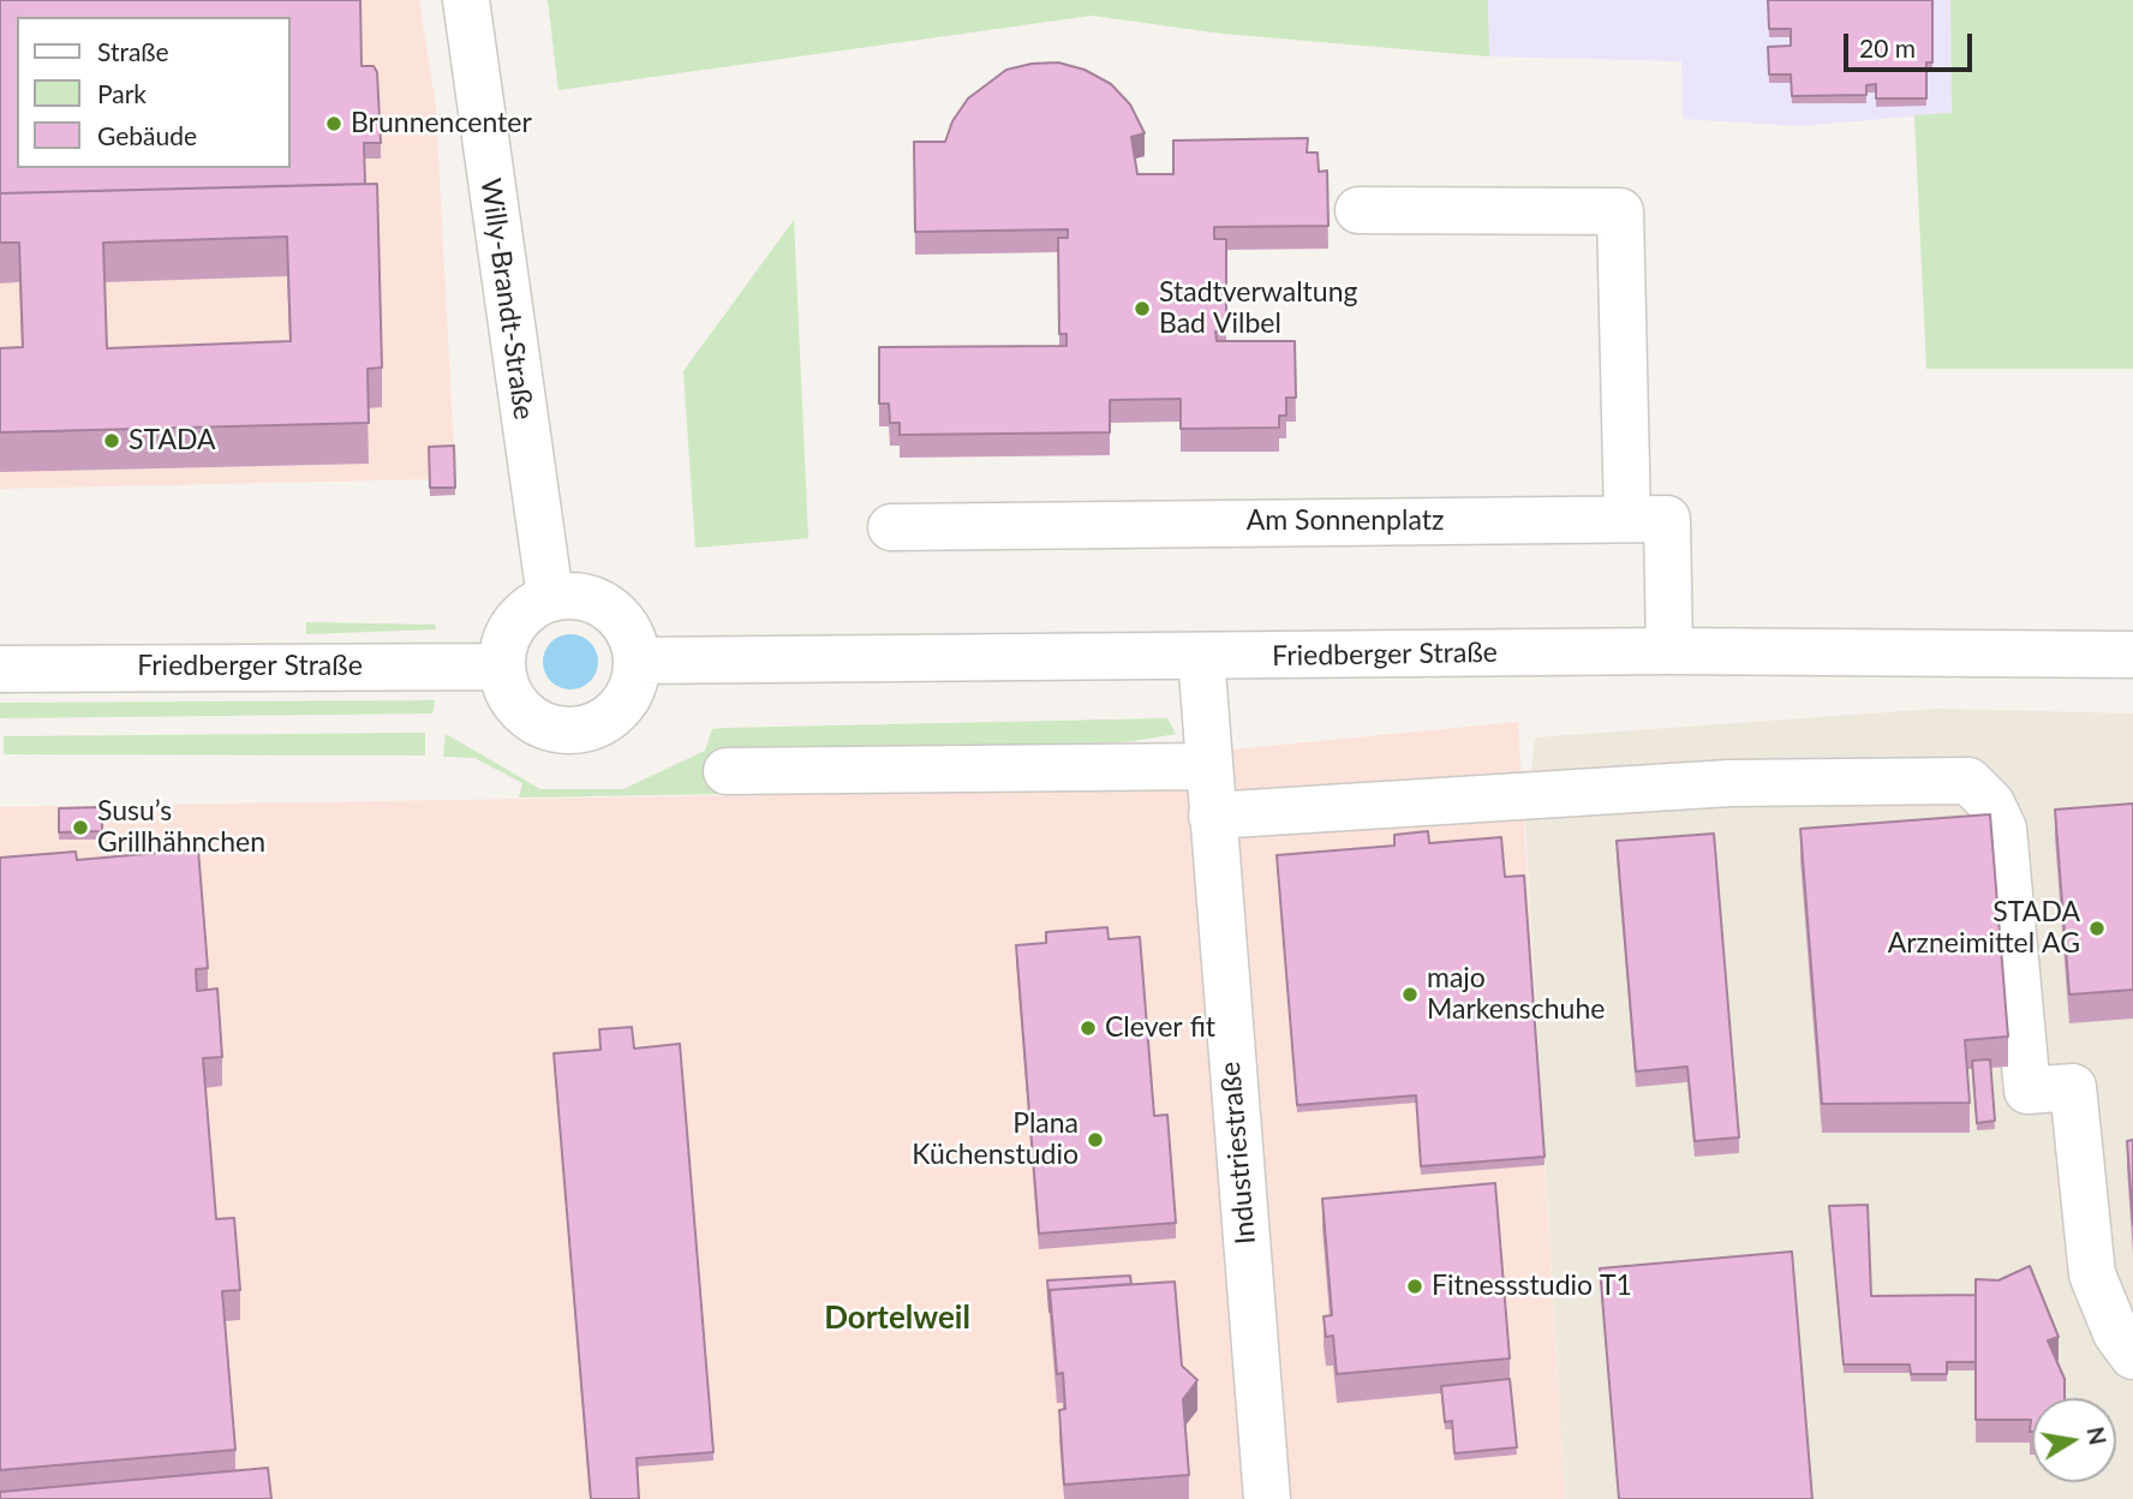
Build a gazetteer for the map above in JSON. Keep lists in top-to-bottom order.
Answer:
{
  "streets": {
    "street": [
      "Willy-Brandt-Straße",
      "Am Sonnenplatz",
      "Friedberger Straße",
      "Industriestraße"
    ]
  },
  "crossings": [
    ["Willy-Brandt-Straße", "Friedberger Straße"],
    ["Am Sonnenplatz", "Friedberger Straße"],
    ["Friedberger Straße", "Industriestraße"]
  ],
  "districts": ["Dortelweil"],
  "places": [
    "Brunnencenter",
    "Stadtverwaltung Bad Vilbel",
    "STADA",
    "Susu’s Grillhähnchen",
    "STADA Arzneimittel AG",
    "majo Markenschuhe",
    "Clever fit",
    "Plana Küchenstudio",
    "Fitnessstudio T1"
  ],
  "legend": ["Straße", "Park", "Gebäude"],
  "scale_bar": "20 m",
  "north": "right"
}
